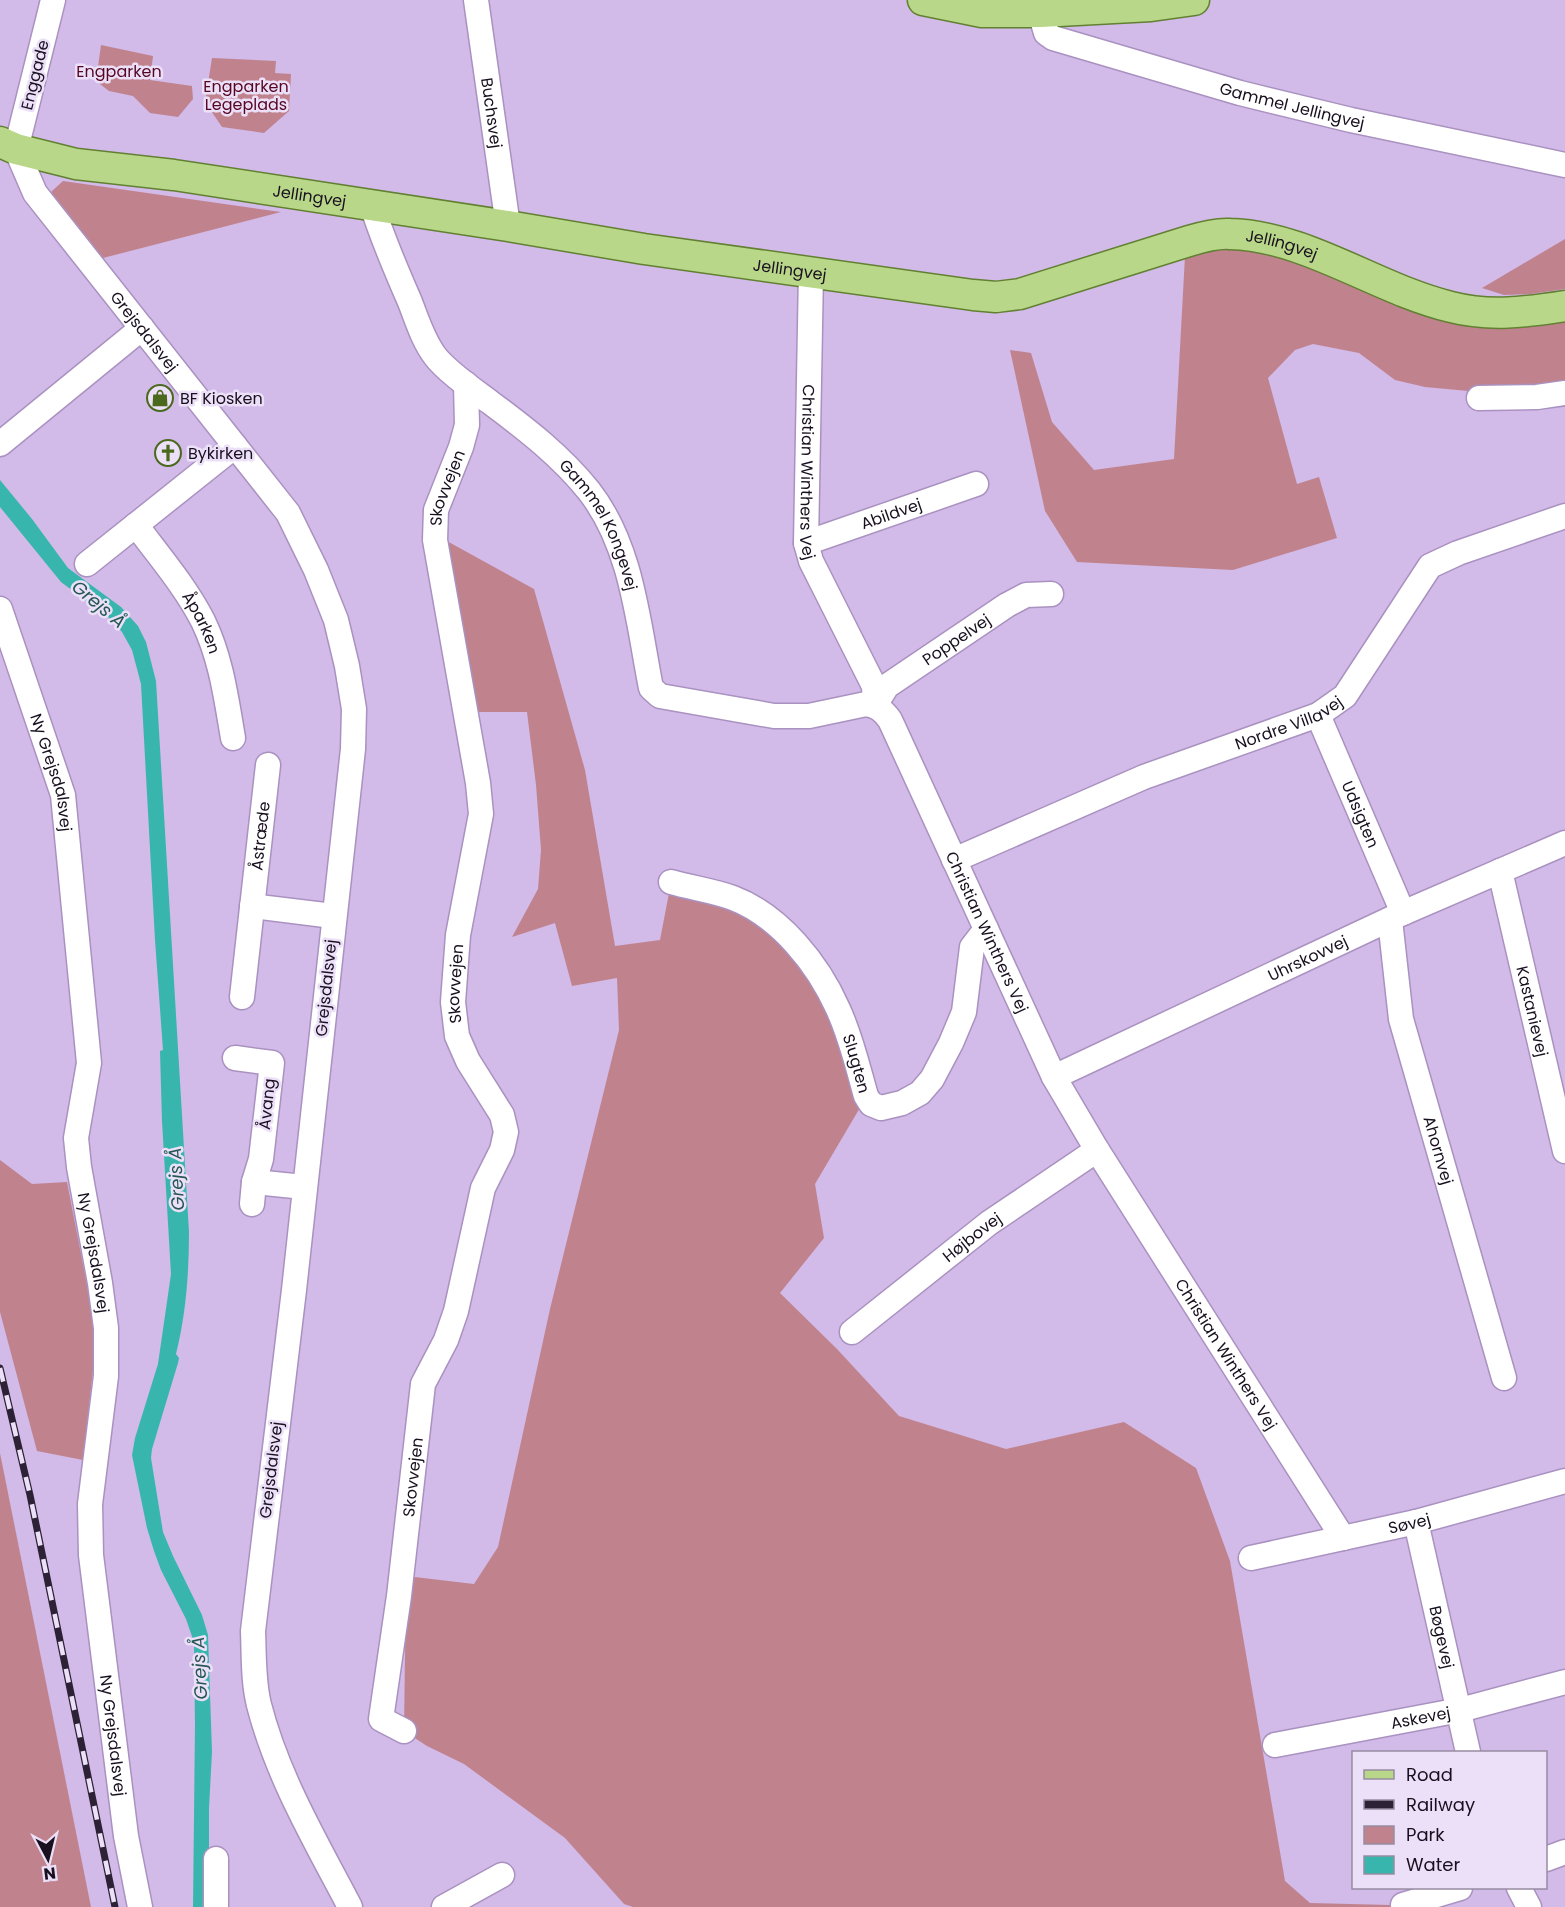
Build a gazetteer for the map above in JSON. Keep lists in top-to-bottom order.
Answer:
{
  "streets": {
    "main road": ["Jellingvej"],
    "street": [
      "Enggade",
      "Gammel Jellingvej",
      "Buchsvej",
      "Grejsdalsvej",
      "Christian Winthers Vej",
      "Skovvejen",
      "Abildvej",
      "Gammel Kongevej",
      "Åparken",
      "Poppelvej",
      "Nordre Villavej",
      "Ny Grejsdalsvej",
      "Udsigten",
      "Åstræde",
      "Uhrskovvej",
      "Kastanievej",
      "Slugten",
      "Åvang",
      "Ahornvej",
      "Højbovej",
      "Søvej",
      "Bøgevej",
      "Askevej"
    ]
  },
  "crossings": [
    ["Enggade", "Jellingvej"],
    ["Enggade", "Grejsdalsvej"],
    ["Buchsvej", "Jellingvej"],
    ["Jellingvej", "Grejsdalsvej"],
    ["Jellingvej", "Christian Winthers Vej"],
    ["Jellingvej", "Gammel Kongevej"],
    ["Grejsdalsvej", "Åvang"],
    ["Christian Winthers Vej", "Abildvej"],
    ["Christian Winthers Vej", "Gammel Kongevej"],
    ["Christian Winthers Vej", "Poppelvej"],
    ["Christian Winthers Vej", "Nordre Villavej"],
    ["Christian Winthers Vej", "Uhrskovvej"],
    ["Christian Winthers Vej", "Slugten"],
    ["Christian Winthers Vej", "Højbovej"],
    ["Christian Winthers Vej", "Søvej"],
    ["Skovvejen", "Gammel Kongevej"],
    ["Gammel Kongevej", "Poppelvej"],
    ["Nordre Villavej", "Udsigten"],
    ["Udsigten", "Uhrskovvej"],
    ["Udsigten", "Ahornvej"],
    ["Uhrskovvej", "Kastanievej"],
    ["Uhrskovvej", "Ahornvej"],
    ["Søvej", "Bøgevej"],
    ["Bøgevej", "Askevej"]
  ],
  "water": ["Grejs Å"],
  "parks": ["Engparken", "Engparken Legeplads"],
  "places": {
    "shop": ["BF Kiosken"],
    "church": ["Bykirken"]
  },
  "legend": [
    "Road",
    "Railway",
    "Park",
    "Water"
  ],
  "north": "bottom"
}
